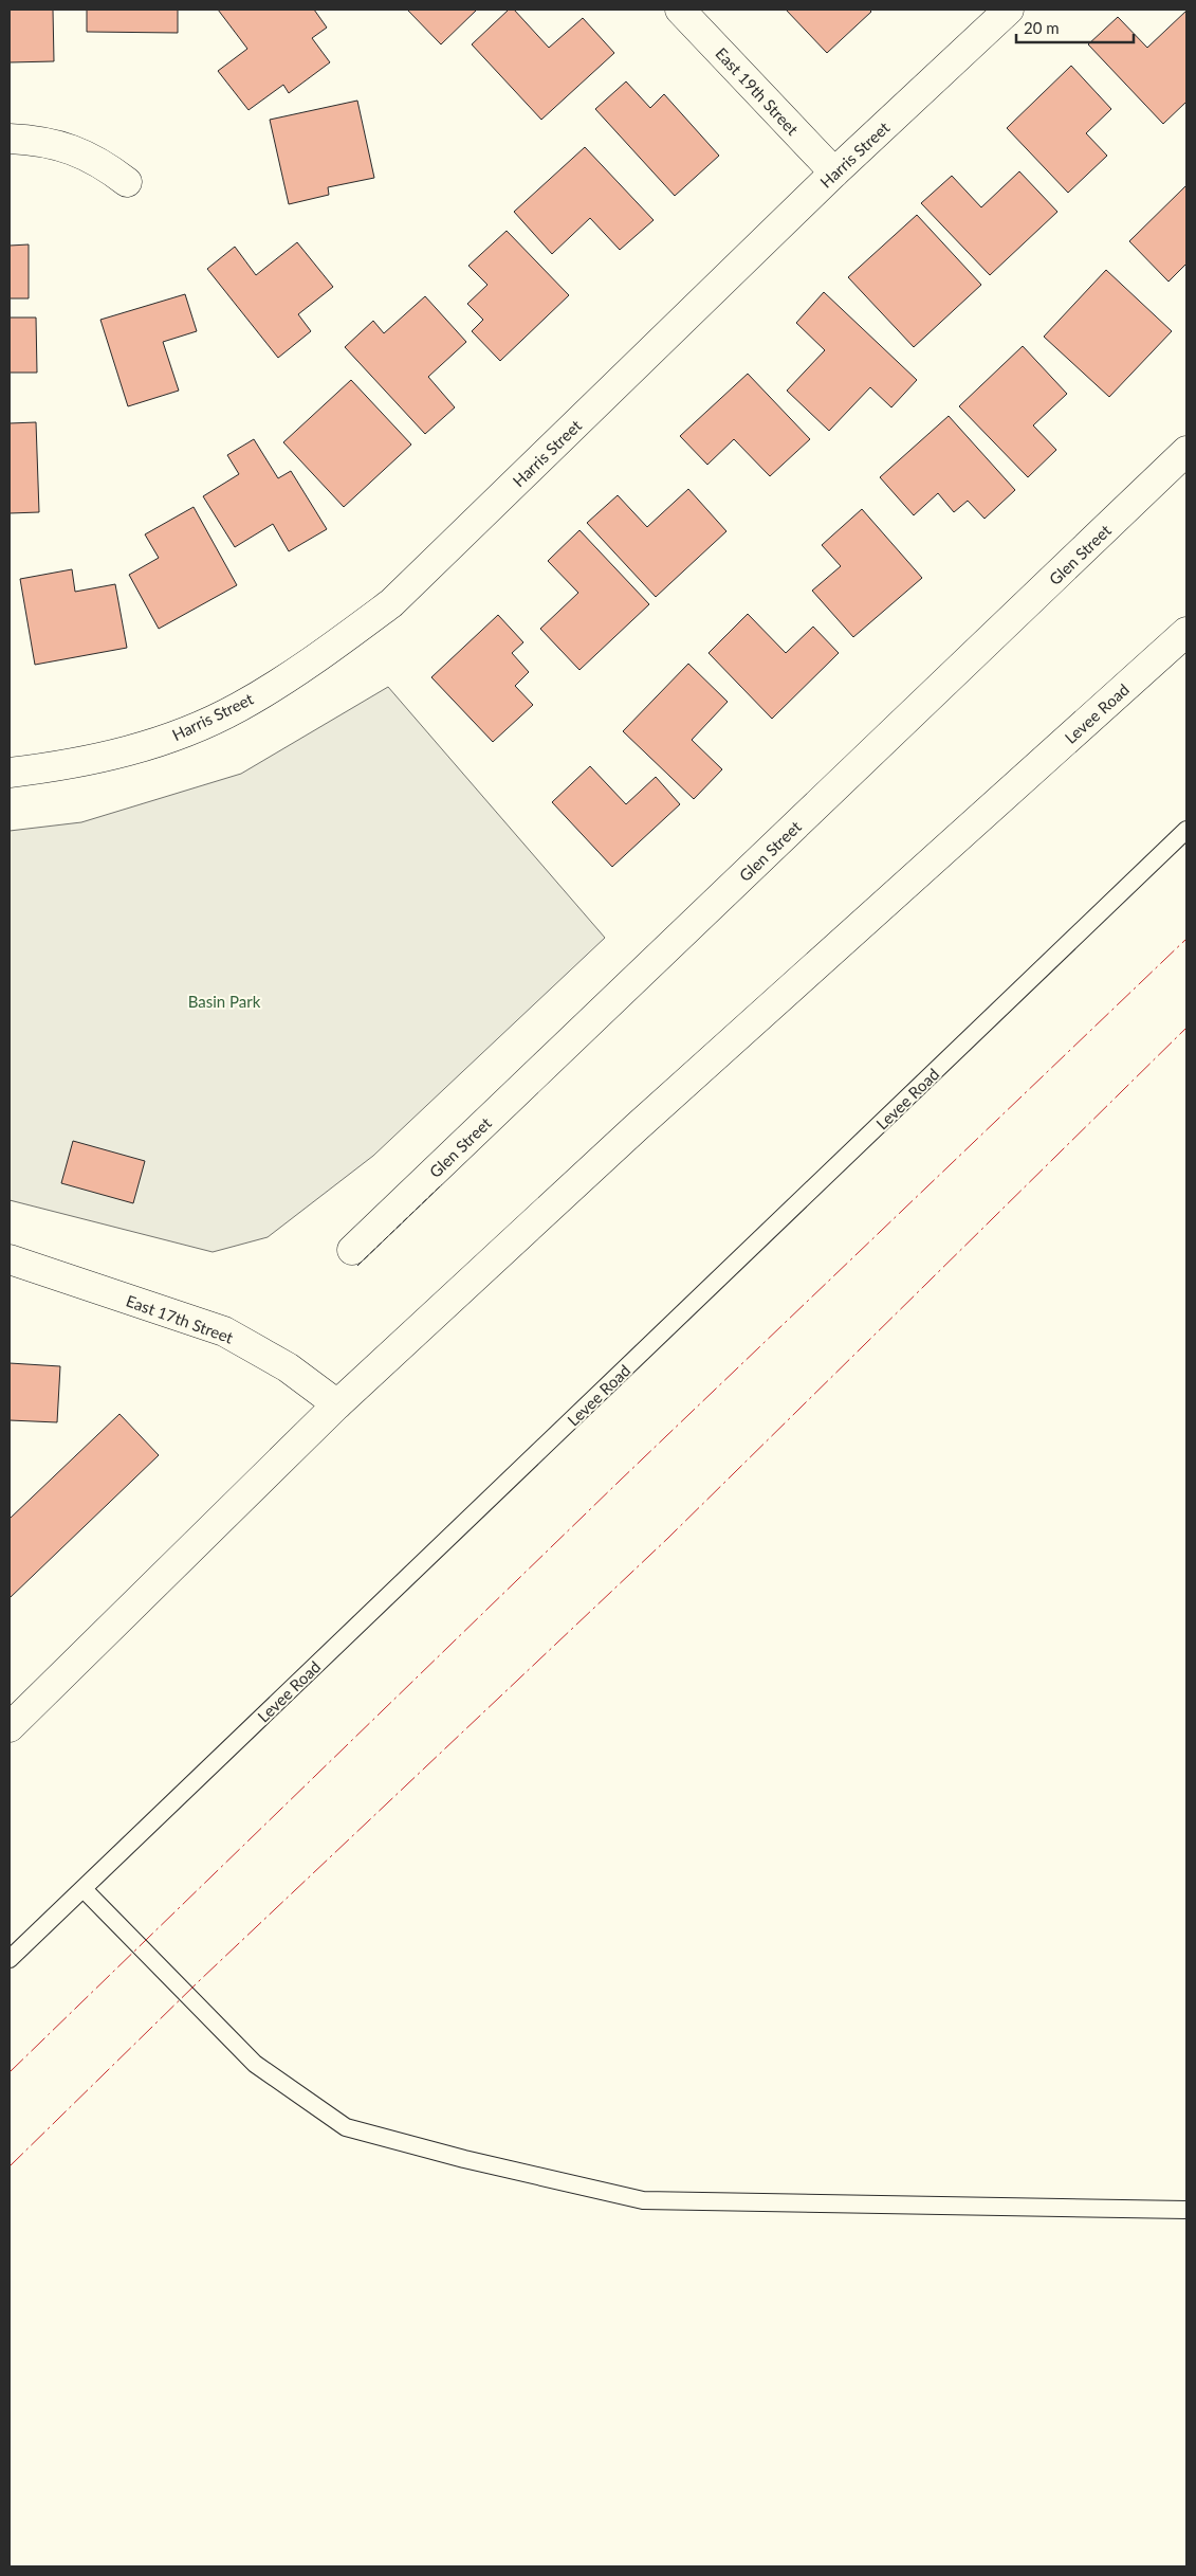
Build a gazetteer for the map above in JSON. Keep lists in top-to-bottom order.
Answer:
{
  "streets": {
    "main road": [
      "East 19th Street",
      "Harris Street",
      "Glen Street",
      "Levee Road",
      "East 17th Street"
    ]
  },
  "crossings": [
    ["East 19th Street", "Harris Street"],
    ["Levee Road", "East 17th Street"]
  ],
  "parks": ["Basin Park"],
  "scale_bar": "20 m"
}
